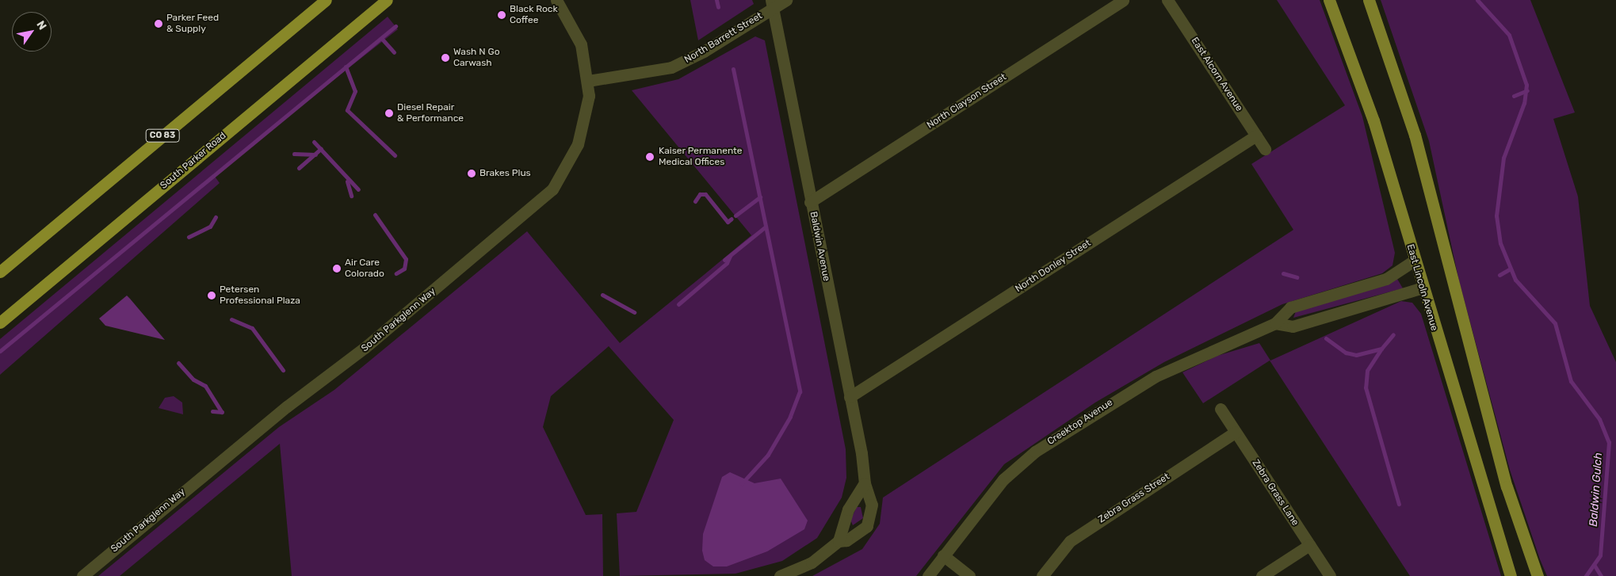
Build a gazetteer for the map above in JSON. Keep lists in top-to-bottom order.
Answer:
{
  "streets": {
    "highway": ["CO 83", "South Parker Road"],
    "main road": ["East Lincoln Avenue"],
    "street": [
      "North Barrett Street",
      "East Alcorn Avenue",
      "North Clayson Street",
      "Baldwin Avenue",
      "North Donley Street",
      "South Parkglenn Way",
      "Creektop Avenue",
      "Zebra Grass Lane",
      "Zebra Grass Street"
    ]
  },
  "crossings": [
    ["North Barrett Street", "Baldwin Avenue"],
    ["North Barrett Street", "South Parkglenn Way"],
    ["East Alcorn Avenue", "North Donley Street"],
    ["North Clayson Street", "Baldwin Avenue"],
    ["Baldwin Avenue", "North Donley Street"],
    ["East Lincoln Avenue", "Creektop Avenue"],
    ["Zebra Grass Lane", "Zebra Grass Street"]
  ],
  "water": ["Baldwin Gulch"],
  "places": [
    "Black Rock Coffee",
    "Parker Feed & Supply",
    "Wash N Go Carwash",
    "Diesel Repair & Performance",
    "Kaiser Permanente Medical Offices",
    "Brakes Plus",
    "Air Care Colorado",
    "Petersen Professional Plaza"
  ],
  "north": "top right"
}
